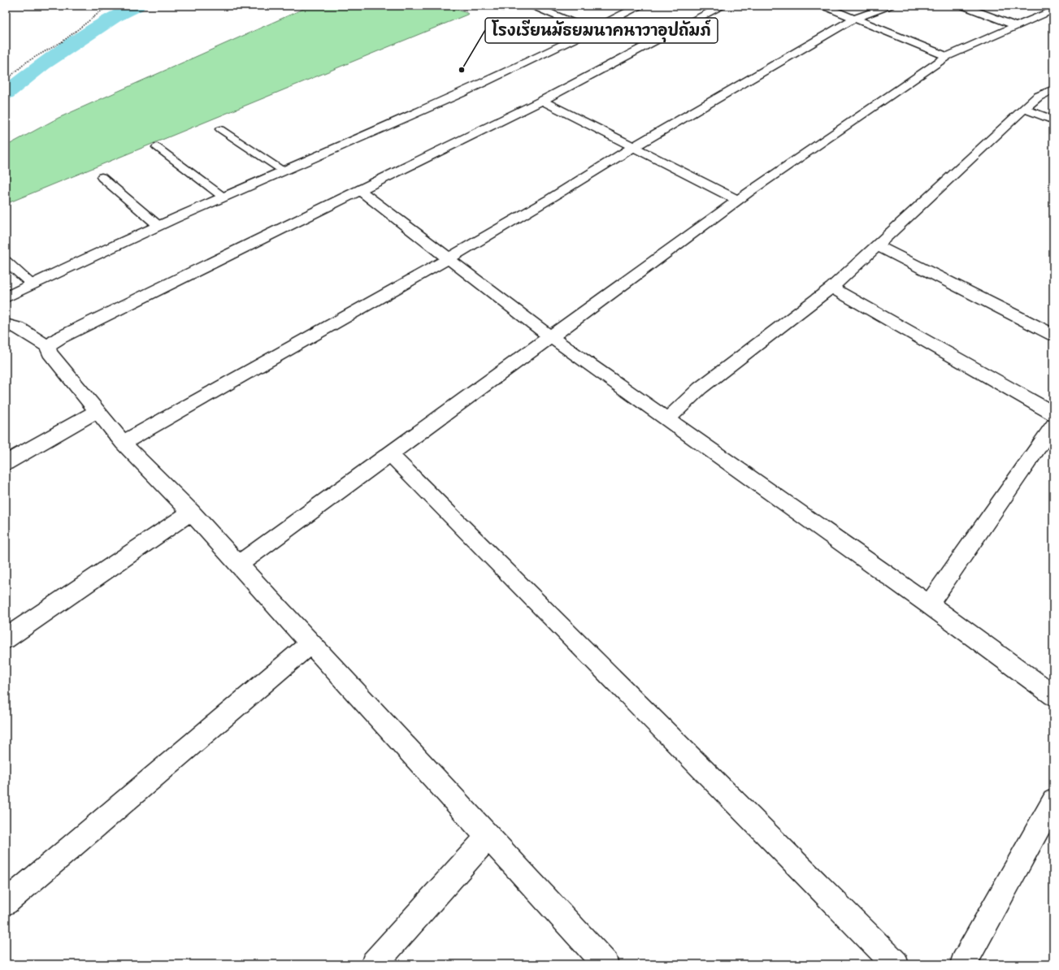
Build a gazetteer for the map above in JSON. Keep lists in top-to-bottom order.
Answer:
{
  "places": ["โรงเรียนมัธยมนาคนาวาอุปถัมภ์"]
}
